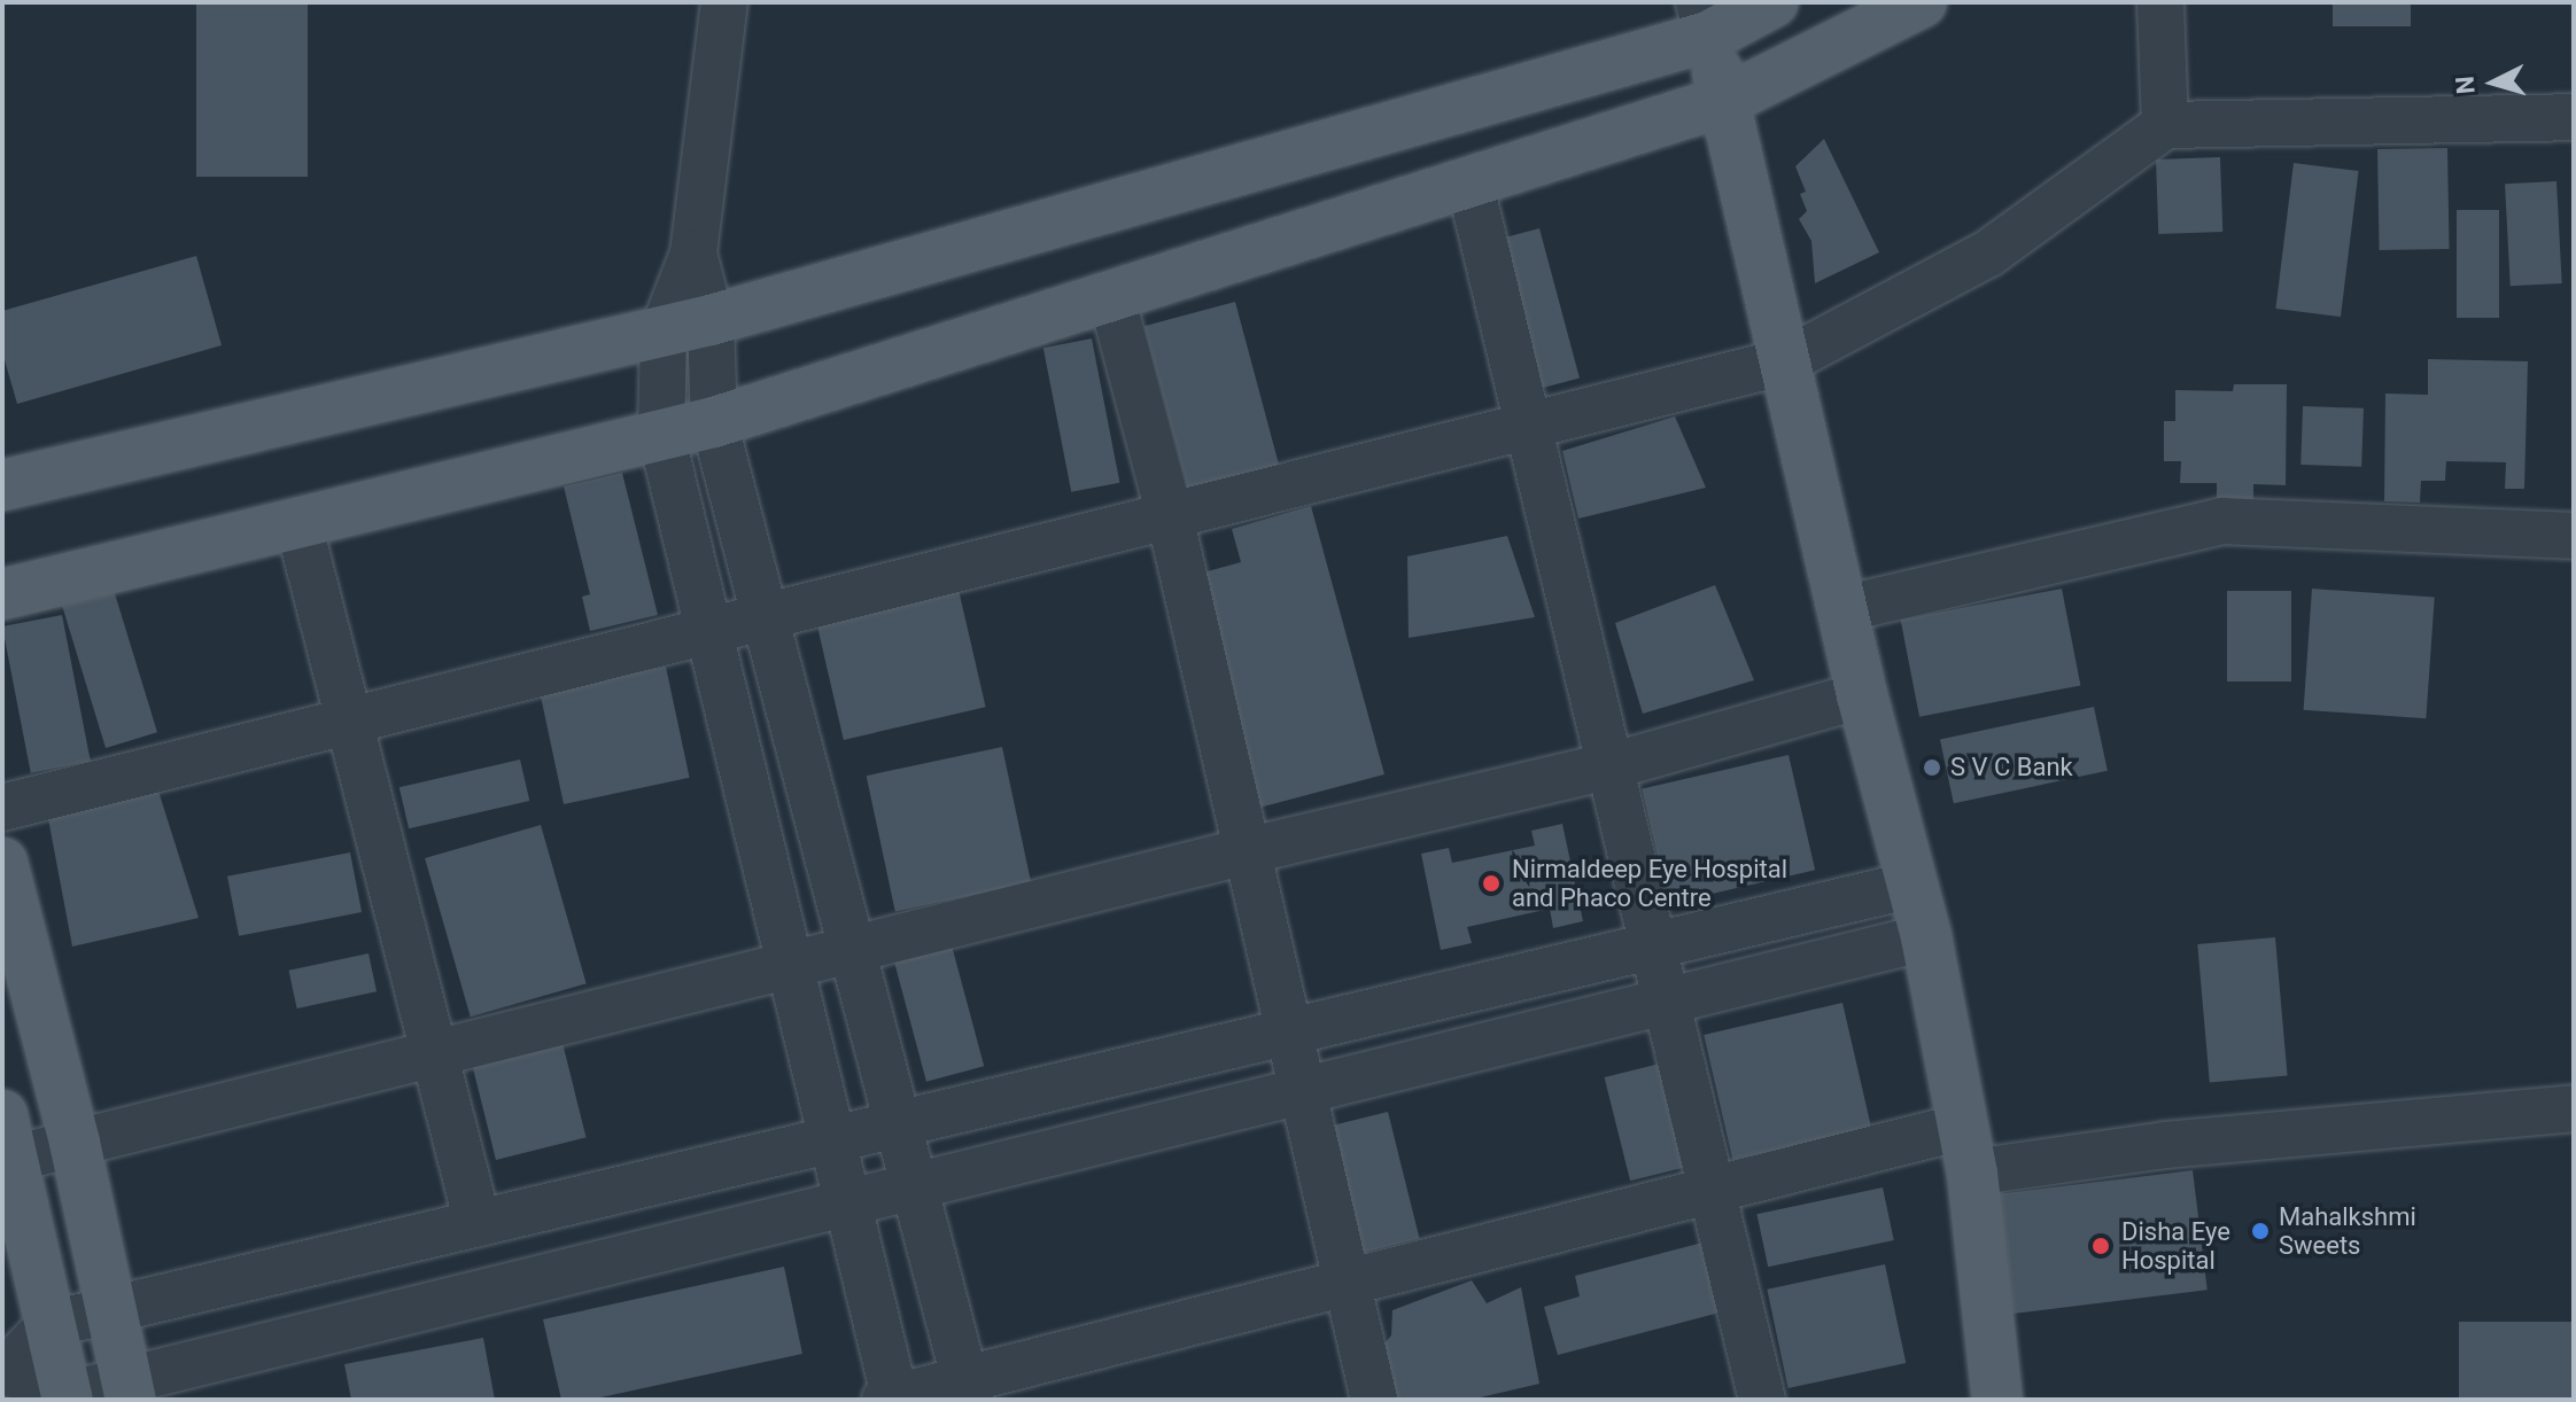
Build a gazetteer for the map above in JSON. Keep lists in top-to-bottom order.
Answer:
{
  "places": [
    "S V C Bank",
    "Nirmaldeep Eye Hospital and Phaco Centre",
    "Mahalkshmi Sweets",
    "Disha Eye Hospital"
  ],
  "north": "left"
}
